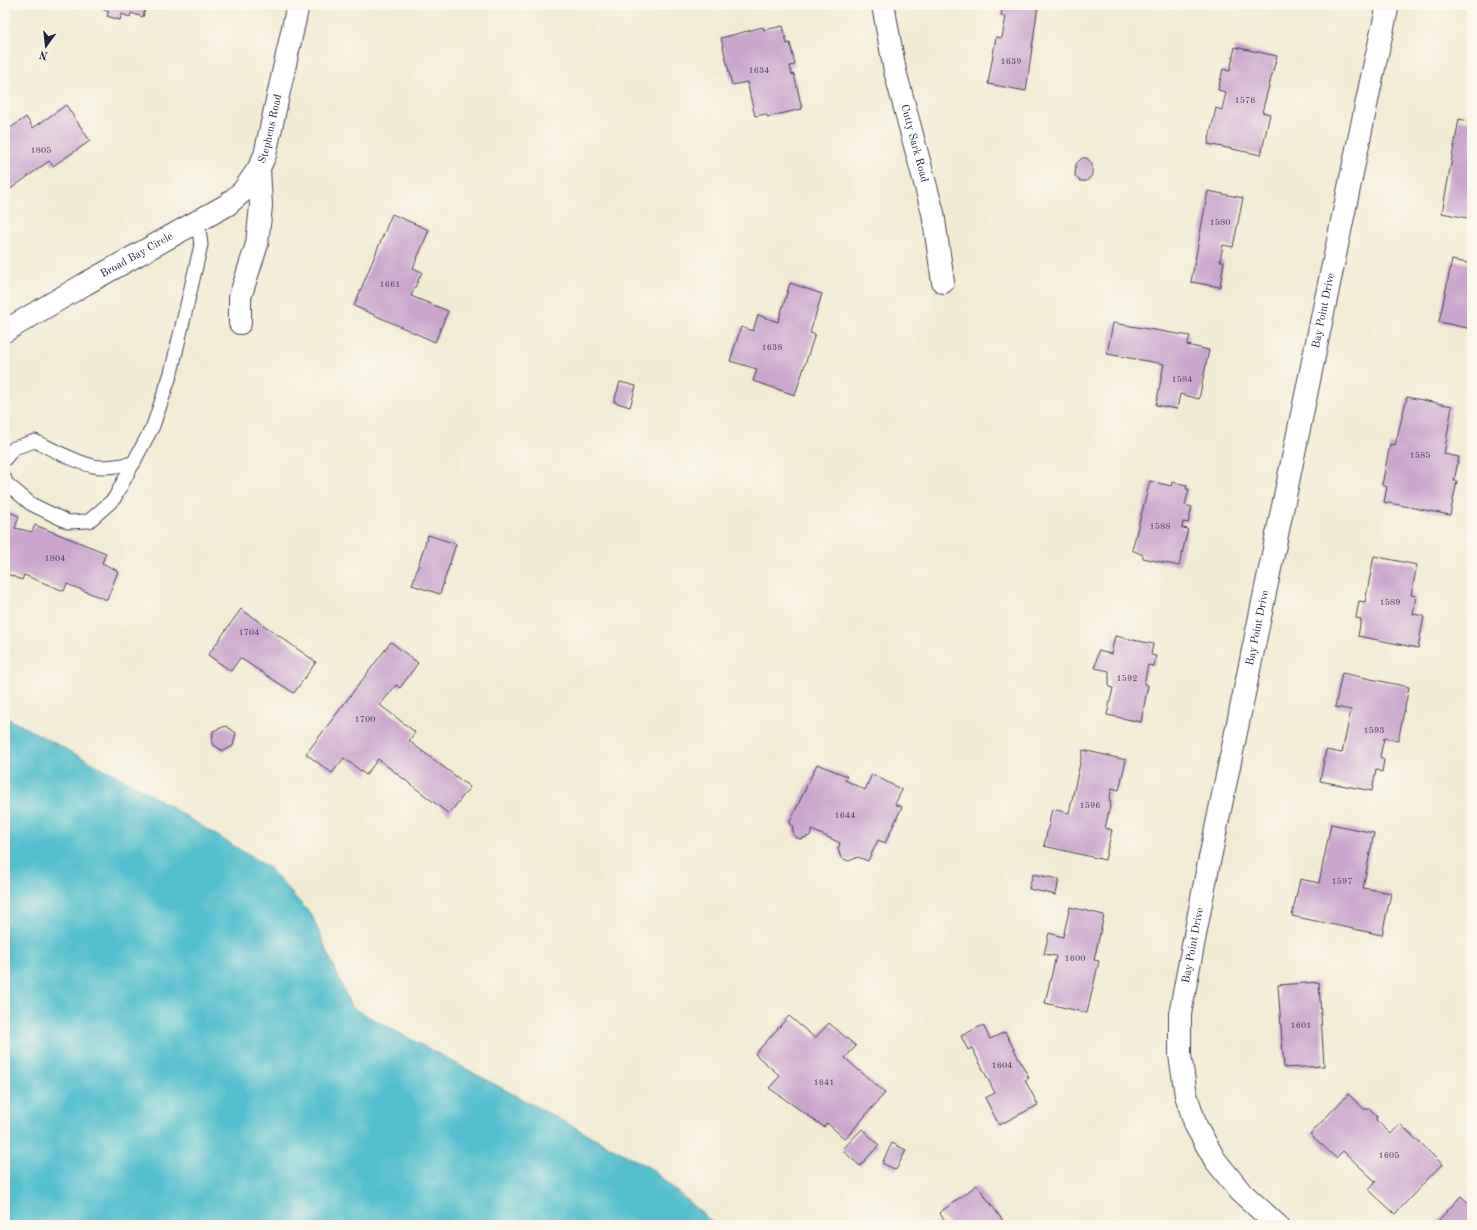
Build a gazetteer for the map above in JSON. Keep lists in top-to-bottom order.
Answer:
{
  "streets": {
    "street": [
      "Stephens Road",
      "Cutty Sark Road",
      "Broad Bay Circle",
      "Bay Point Drive"
    ]
  },
  "crossings": [
    ["Stephens Road", "Broad Bay Circle"]
  ],
  "house_numbers": [
    "1639",
    "1634",
    "1576",
    "1805",
    "1580",
    "1661",
    "1638",
    "1584",
    "1585",
    "1588",
    "1804",
    "1589",
    "1704",
    "1592",
    "1700",
    "1593",
    "1596",
    "1644",
    "1597",
    "1600",
    "1601",
    "1604",
    "1641",
    "1605"
  ],
  "north": "bottom"
}
